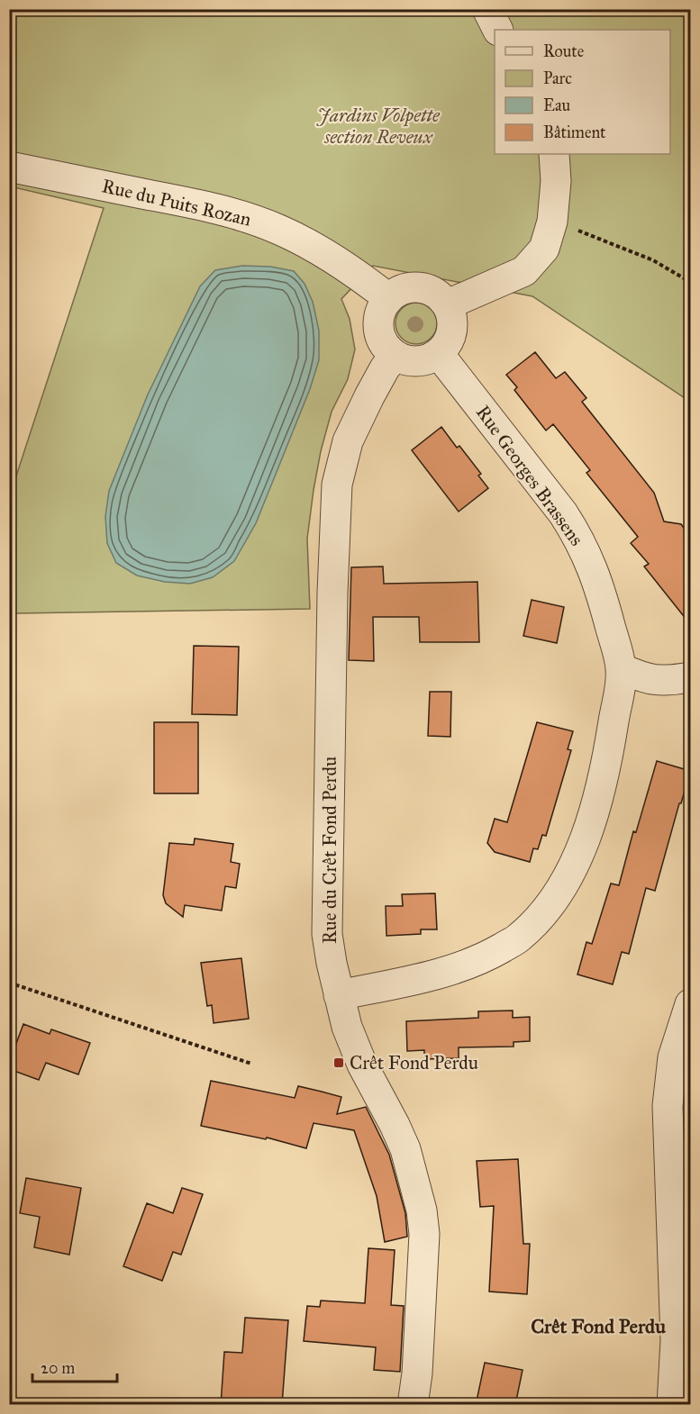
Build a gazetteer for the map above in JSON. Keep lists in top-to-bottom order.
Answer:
{
  "streets": {
    "street": ["Rue du Puits Rozan", "Rue Georges Brassens", "Rue du Crêt Fond Perdu"]
  },
  "crossings": [
    ["Rue du Puits Rozan", "Rue Georges Brassens"],
    ["Rue du Puits Rozan", "Rue du Crêt Fond Perdu"],
    ["Rue Georges Brassens", "Rue du Crêt Fond Perdu"]
  ],
  "districts": ["Crêt Fond Perdu"],
  "parks": ["Jardins Volpette section Reveux"],
  "places": {
    "transit": ["Crêt Fond Perdu"]
  },
  "legend": [
    "Route",
    "Parc",
    "Eau",
    "Bâtiment"
  ],
  "scale_bar": "20 m"
}
